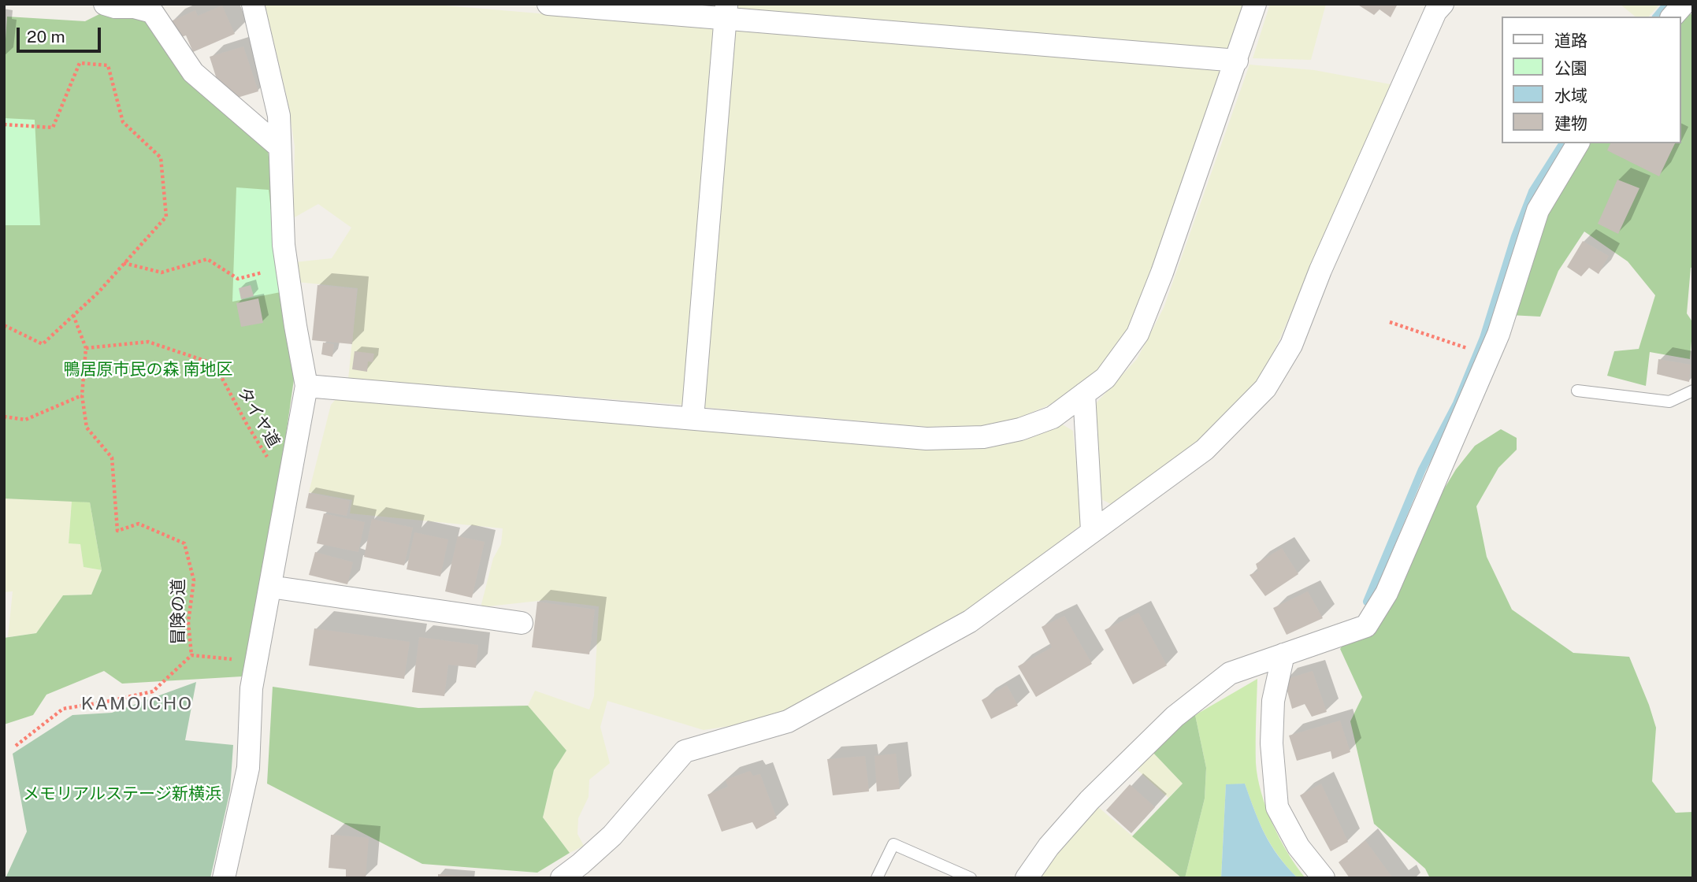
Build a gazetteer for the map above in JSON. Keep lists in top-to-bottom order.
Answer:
{
  "streets": {
    "path": ["タイヤ道", "冒険の道"]
  },
  "districts": ["KAMOICHO"],
  "parks": ["鴨居原市民の森 南地区", "メモリアルステージ新横浜"],
  "legend": [
    "道路",
    "公園",
    "水域",
    "建物"
  ],
  "scale_bar": "20 m"
}
